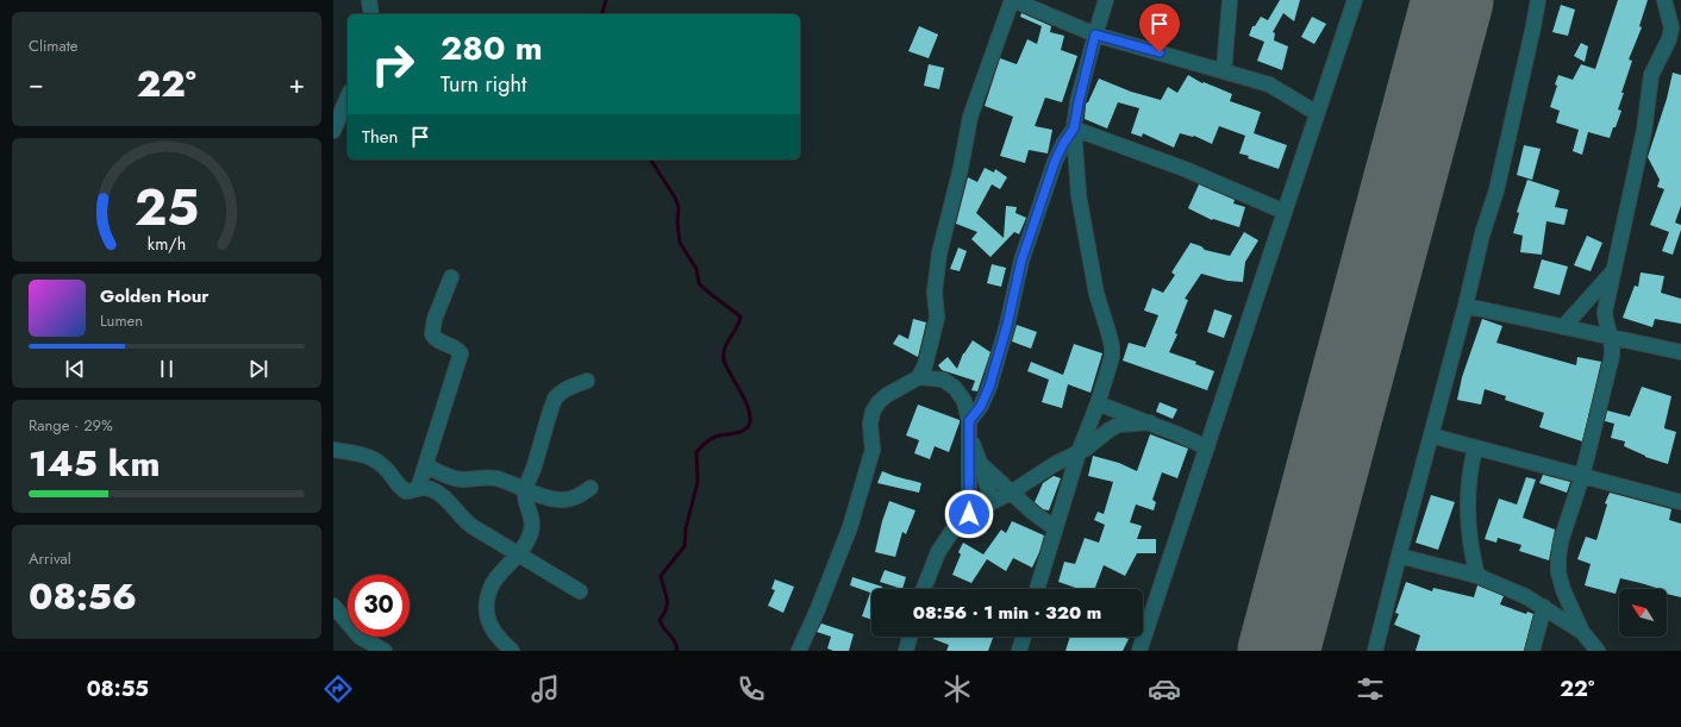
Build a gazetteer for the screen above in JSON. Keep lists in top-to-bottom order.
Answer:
{
  "north": "top left",
  "page": {
    "tile": [
      "Climate",
      ["Range · 29%", "145 km"],
      ["Arrival", "08:56"]
    ],
    "turn": ["280 m", "Turn right"],
    "heat": ["−", "22°", "+"],
    "then": "Then",
    "song": ["Golden Hour", "Lumen"],
    "limit": "30",
    "trip": "08:56 · 1 min · 320 m",
    "tabs": ["08:55", "22°"],
    "gauge": ["25", "km/h"]
  }
}
